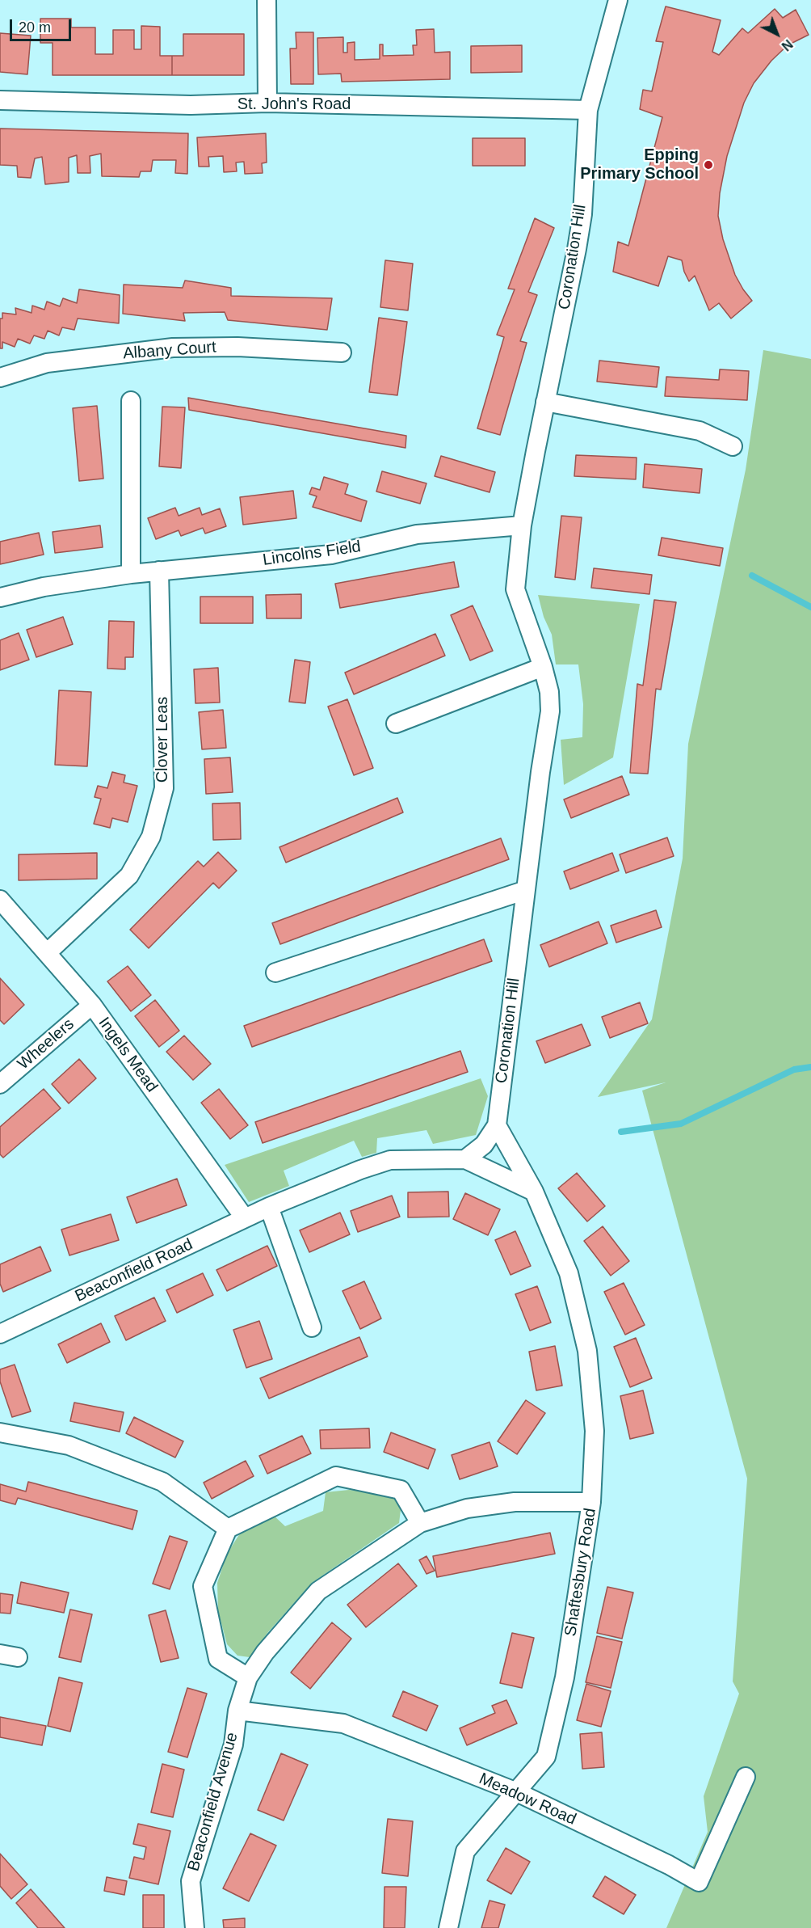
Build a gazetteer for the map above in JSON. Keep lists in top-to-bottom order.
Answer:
{
  "streets": {
    "street": [
      "St. John's Road",
      "Coronation Hill",
      "Albany Court",
      "Lincolns Field",
      "Clover Leas",
      "Wheelers",
      "Ingels Mead",
      "Beaconfield Road",
      "Shaftesbury Road",
      "Meadow Road",
      "Beaconfield Avenue"
    ]
  },
  "crossings": [
    ["St. John's Road", "Coronation Hill"],
    ["Coronation Hill", "Lincolns Field"],
    ["Coronation Hill", "Beaconfield Road"],
    ["Coronation Hill", "Shaftesbury Road"],
    ["Lincolns Field", "Clover Leas"],
    ["Clover Leas", "Ingels Mead"],
    ["Wheelers", "Ingels Mead"],
    ["Ingels Mead", "Beaconfield Road"],
    ["Shaftesbury Road", "Meadow Road"],
    ["Shaftesbury Road", "Beaconfield Avenue"],
    ["Meadow Road", "Beaconfield Avenue"]
  ],
  "places": ["Epping Primary School"],
  "scale_bar": "20 m",
  "north": "bottom right"
}
